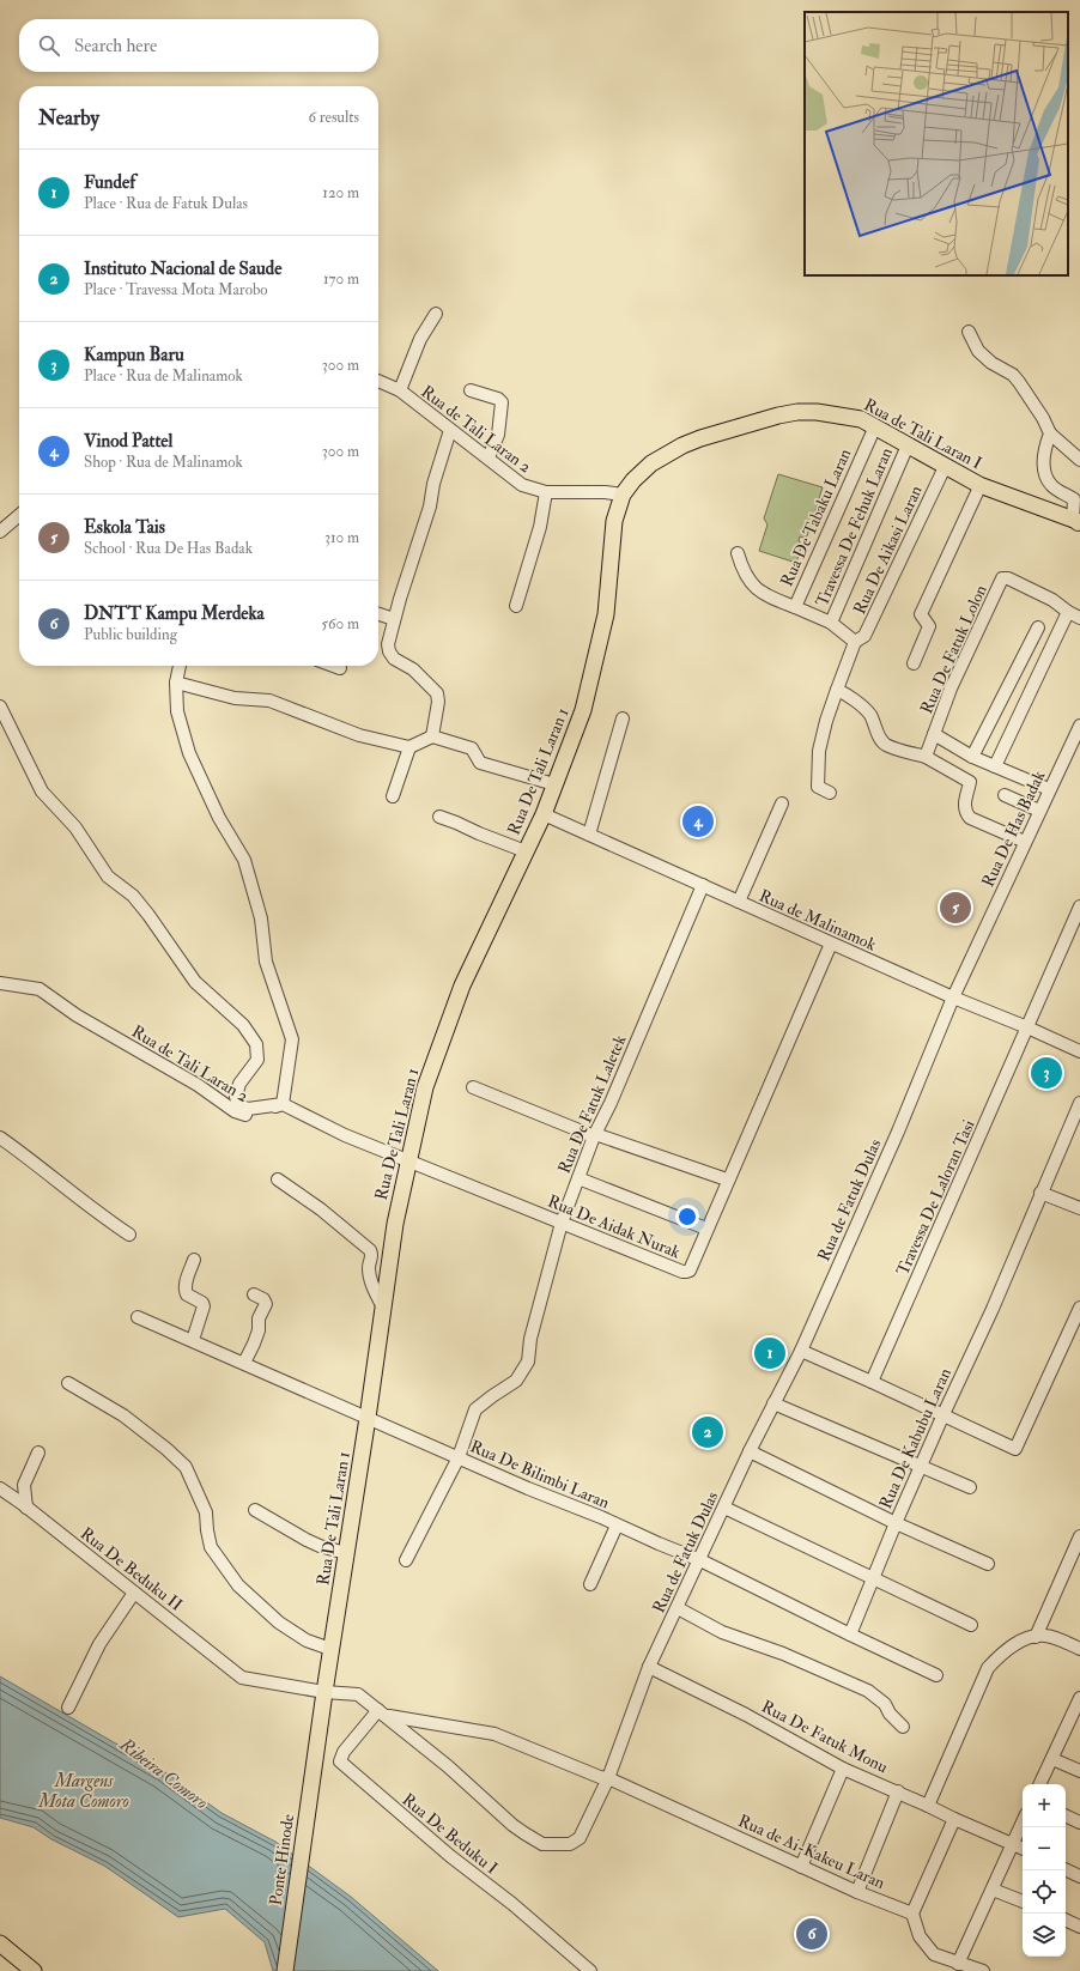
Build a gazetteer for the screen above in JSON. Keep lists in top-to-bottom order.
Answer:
{
  "streets": {
    "main road": ["Rua de Tali Laran I", "Rua De Tali Laran 1", "Ponte Hinode"],
    "street": [
      "Rua de Tali Laran 2",
      "Rua De Tabaku Laran",
      "Travessa De Fehuk Laran",
      "Rua De Aikasi Laran",
      "Rua De Fatuk Lolon",
      "Rua De Has Badak",
      "Rua de Malinamok",
      "Rua De Fatuk Laletek",
      "Travessa De Laloran Tasi",
      "Rua de Fatuk Dulas",
      "Rua De Aidak Nurak",
      "Rua De Kabubu Laran",
      "Rua De Bilimbi Laran",
      "Rua De Beduku II",
      "Rua De Fatuk Monu",
      "Rua De Beduku I",
      "Rua de Ai-Kakeu Laran"
    ]
  },
  "crossings": [
    ["Rua de Tali Laran 2", "Rua de Tali Laran I"],
    ["Rua de Tali Laran 2", "Rua De Tali Laran 1"],
    ["Rua de Tali Laran 2", "Rua De Aidak Nurak"],
    ["Rua de Tali Laran I", "Rua De Tabaku Laran"],
    ["Rua de Tali Laran I", "Travessa De Fehuk Laran"],
    ["Rua de Tali Laran I", "Rua De Aikasi Laran"],
    ["Rua de Tali Laran I", "Rua De Tali Laran 1"],
    ["Rua De Tabaku Laran", "Travessa De Fehuk Laran"],
    ["Rua De Tabaku Laran", "Rua De Aikasi Laran"],
    ["Rua De Tali Laran 1", "Rua de Malinamok"],
    ["Rua De Tali Laran 1", "Rua de Fatuk Dulas"],
    ["Rua De Tali Laran 1", "Rua De Aidak Nurak"],
    ["Rua De Tali Laran 1", "Rua De Bilimbi Laran"],
    ["Rua De Tali Laran 1", "Ponte Hinode"],
    ["Rua De Has Badak", "Rua de Malinamok"],
    ["Rua De Has Badak", "Rua de Fatuk Dulas"],
    ["Rua de Malinamok", "Rua De Fatuk Laletek"],
    ["Rua de Malinamok", "Travessa De Laloran Tasi"],
    ["Rua de Malinamok", "Rua de Fatuk Dulas"],
    ["Rua de Malinamok", "Rua De Aidak Nurak"],
    ["Rua De Fatuk Laletek", "Rua De Aidak Nurak"],
    ["Rua De Fatuk Laletek", "Rua De Bilimbi Laran"],
    ["Rua de Fatuk Dulas", "Rua De Bilimbi Laran"],
    ["Rua de Fatuk Dulas", "Rua De Beduku II"],
    ["Rua de Fatuk Dulas", "Rua De Fatuk Monu"],
    ["Rua de Fatuk Dulas", "Rua De Beduku I"],
    ["Rua de Fatuk Dulas", "Rua de Ai-Kakeu Laran"],
    ["Rua De Beduku I", "Rua de Ai-Kakeu Laran"]
  ],
  "water": ["Ribeira Comoro", "Margens Mota Comoro"],
  "page": {
    "search": "Search here",
    "heading": ["Nearby", "6 results"],
    "list": [
      {
        "mark": "1",
        "name": "Fundef",
        "note": "Place · Rua de Fatuk Dulas",
        "value": "120 m"
      },
      {
        "mark": "2",
        "name": "Instituto Nacional de Saude",
        "note": "Place · Travessa Mota Marobo",
        "value": "170 m"
      },
      {
        "mark": "3",
        "name": "Kampun Baru",
        "note": "Place · Rua de Malinamok",
        "value": "300 m"
      },
      {
        "mark": "4",
        "name": "Vinod Pattel",
        "note": "Shop · Rua de Malinamok",
        "value": "300 m"
      },
      {
        "mark": "5",
        "name": "Eskola Tais",
        "note": "School · Rua De Has Badak",
        "value": "310 m"
      },
      {
        "mark": "6",
        "name": "DNTT Kampu Merdeka",
        "note": "Public building",
        "value": "560 m"
      }
    ],
    "pins": [
      "4",
      "5",
      "3",
      "1",
      "2",
      "6"
    ],
    "map_buttons": ["+", "−"]
  }
}
